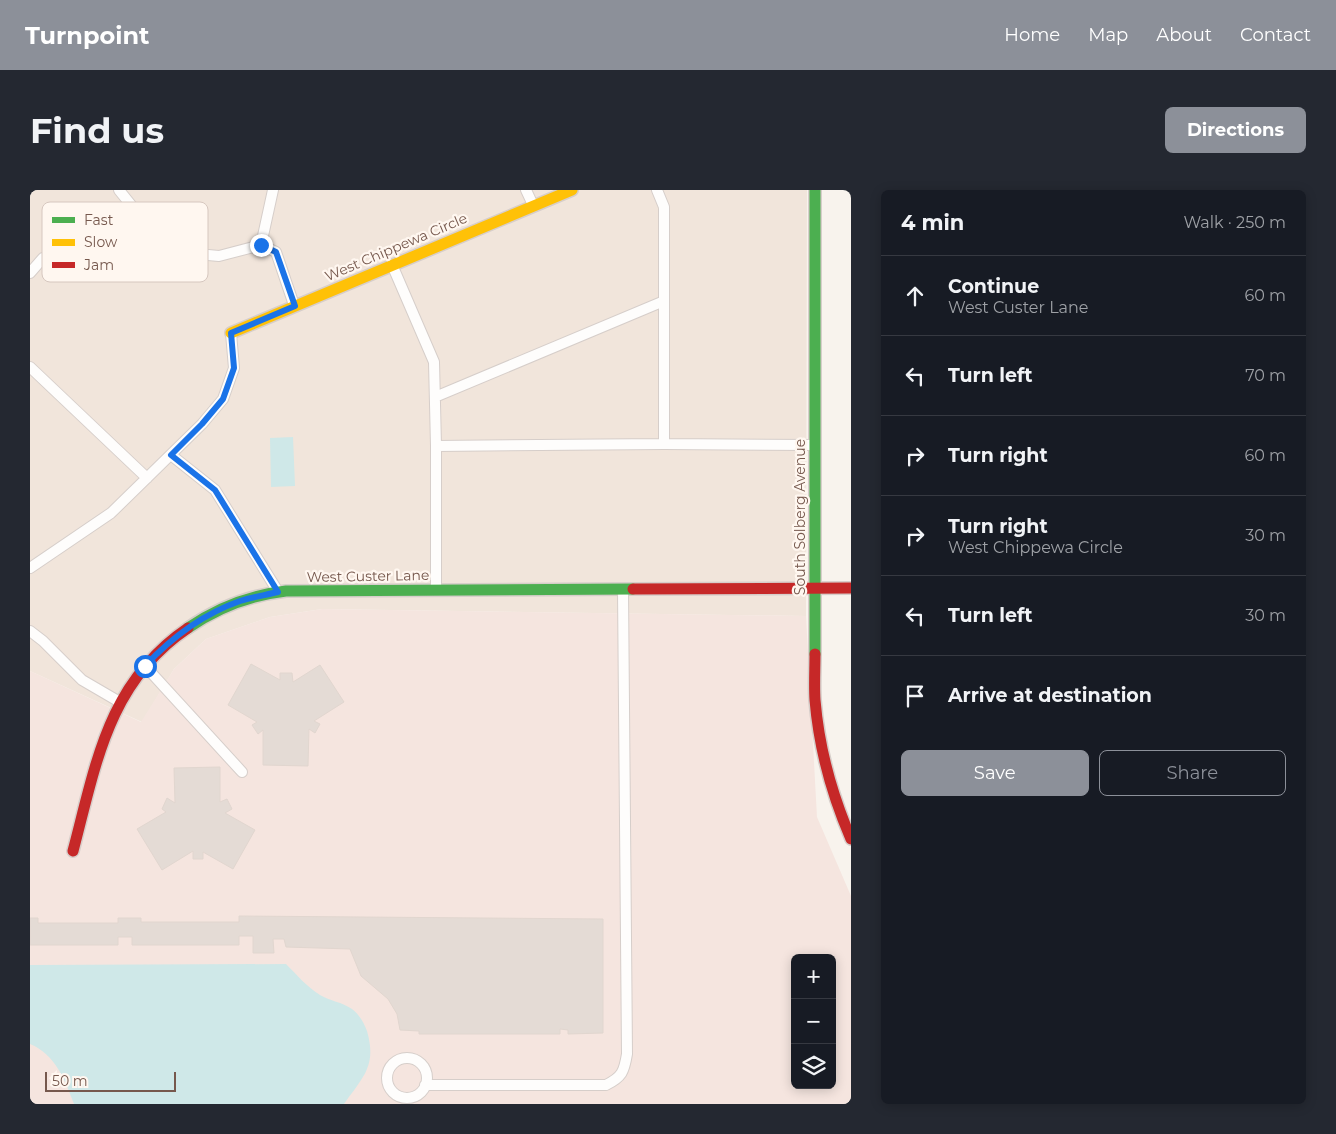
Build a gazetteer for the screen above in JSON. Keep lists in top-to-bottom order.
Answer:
{
  "streets": {
    "street": ["West Chippewa Circle", "South Solberg Avenue", "West Custer Lane"]
  },
  "crossings": [
    ["South Solberg Avenue", "West Custer Lane"]
  ],
  "legend": ["Fast", "Slow", "Jam"],
  "scale_bar": "50 m",
  "page": {
    "header": "Turnpoint",
    "nav": [
      "Home",
      "Map",
      "About",
      "Contact"
    ],
    "buttons": [
      "Directions",
      ["Save", "Share"]
    ],
    "title": "Find us",
    "heading": ["4 min", "Walk · 250 m"],
    "list": [
      ["Continue", "West Custer Lane", "60 m"],
      ["Turn left", "70 m"],
      ["Turn right", "60 m"],
      ["Turn right", "West Chippewa Circle", "30 m"],
      ["Turn left", "30 m"],
      "Arrive at destination"
    ],
    "map_buttons": ["+", "−"],
    "scale": "50 m"
  }
}
